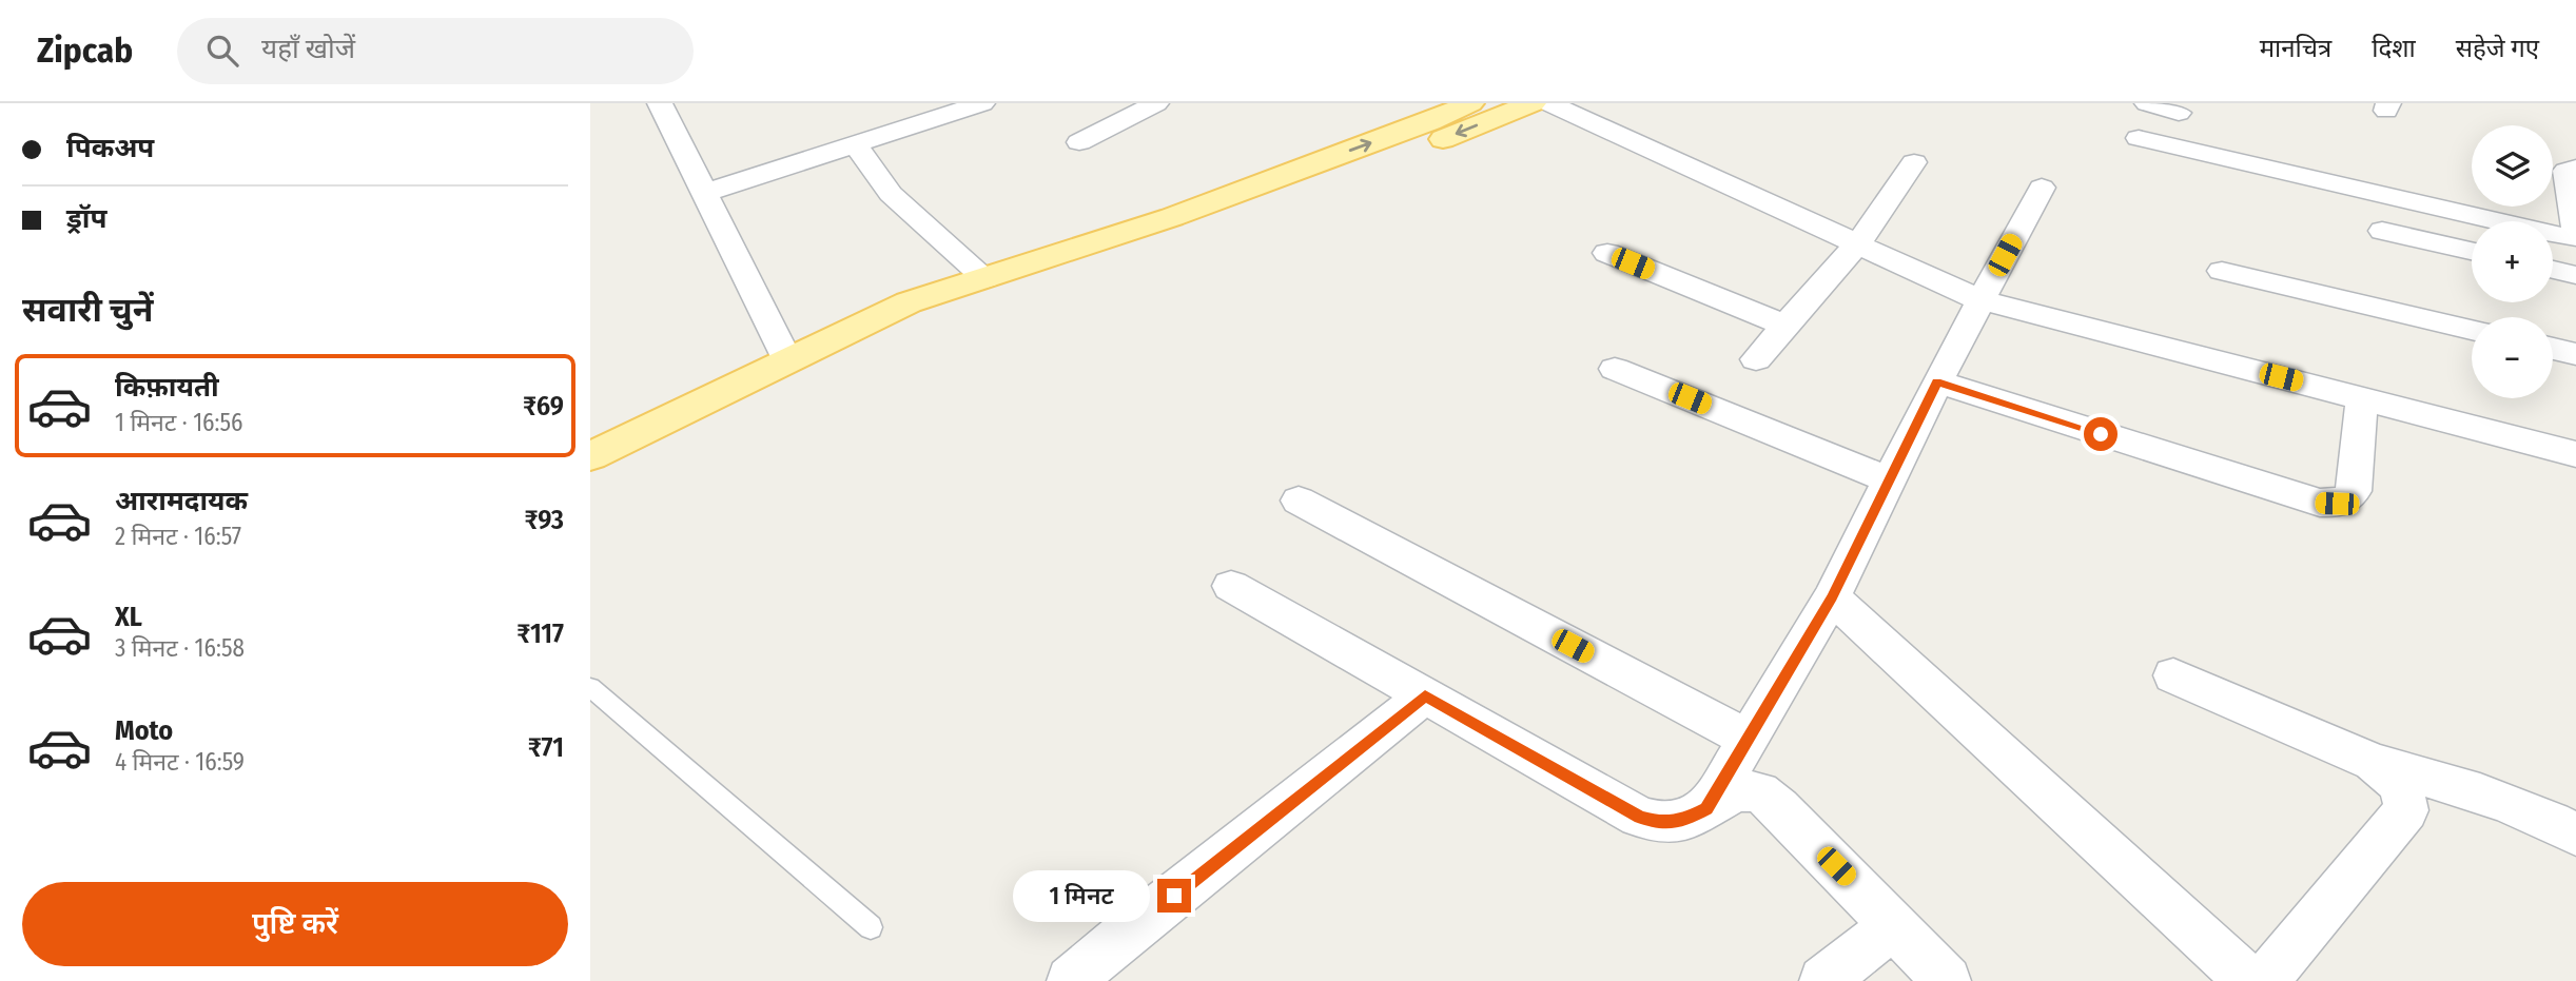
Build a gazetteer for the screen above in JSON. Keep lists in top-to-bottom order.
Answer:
{
  "page": {
    "header": "Zipcab",
    "search": "यहाँ खोजें",
    "nav": ["मानचित्र", "दिशा", "सहेजे गए"],
    "banner": ["पिकअप", "ड्रॉप"],
    "map_buttons": ["+", "−"],
    "heading": "सवारी चुनें",
    "list": [
      {
        "name": "किफ़ायती",
        "note": "1 मिनट · 16:56",
        "value": "₹69"
      },
      {
        "name": "आरामदायक",
        "note": "2 मिनट · 16:57",
        "value": "₹93"
      },
      {
        "name": "XL",
        "note": "3 मिनट · 16:58",
        "value": "₹117"
      },
      {
        "name": "Moto",
        "note": "4 मिनट · 16:59",
        "value": "₹71"
      }
    ],
    "buttons": "पुष्टि करें",
    "bubble": "1 मिनट"
  }
}
